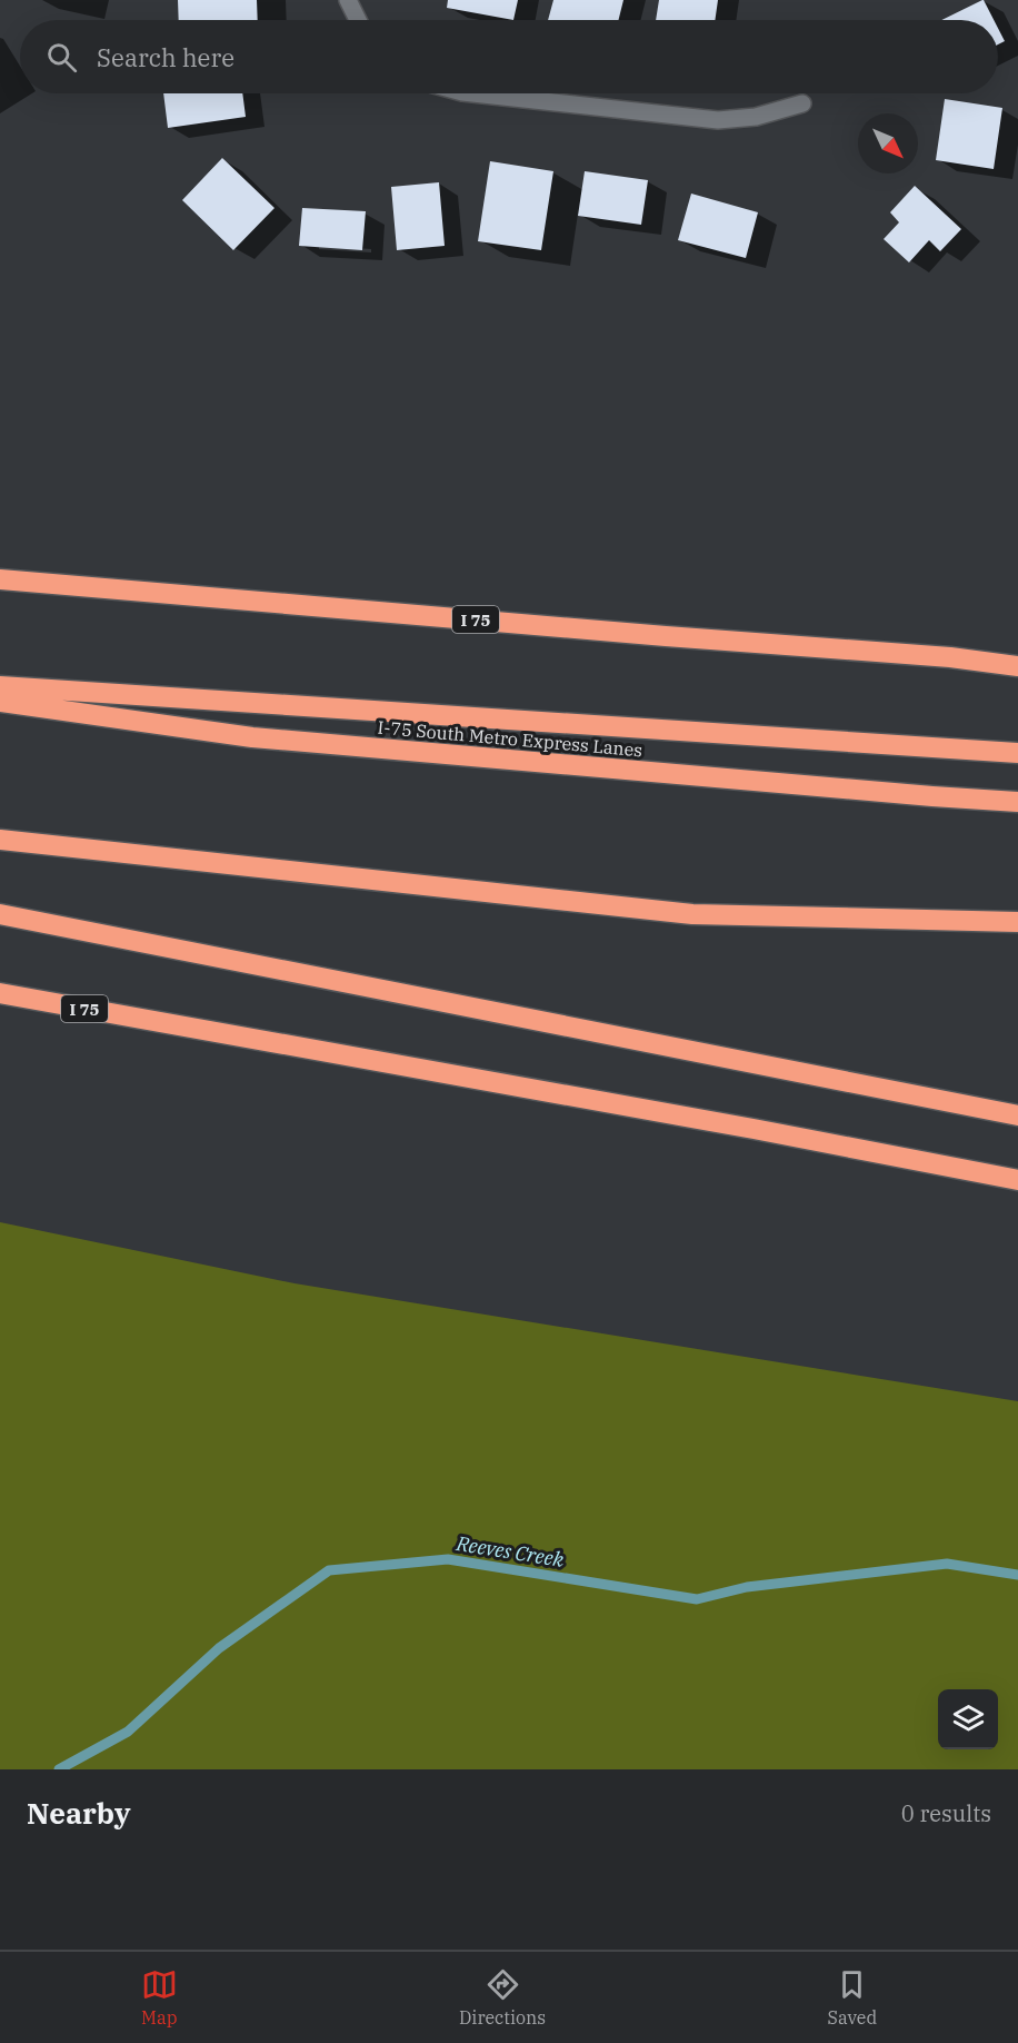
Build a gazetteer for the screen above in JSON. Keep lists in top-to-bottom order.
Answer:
{
  "streets": {
    "highway": ["I 75", "I-75 South Metro Express Lanes"]
  },
  "water": ["Reeves Creek"],
  "north": "bottom right",
  "page": {
    "search": "Search here",
    "heading": ["Nearby", "0 results"],
    "nav": ["Map", "Directions", "Saved"]
  }
}
